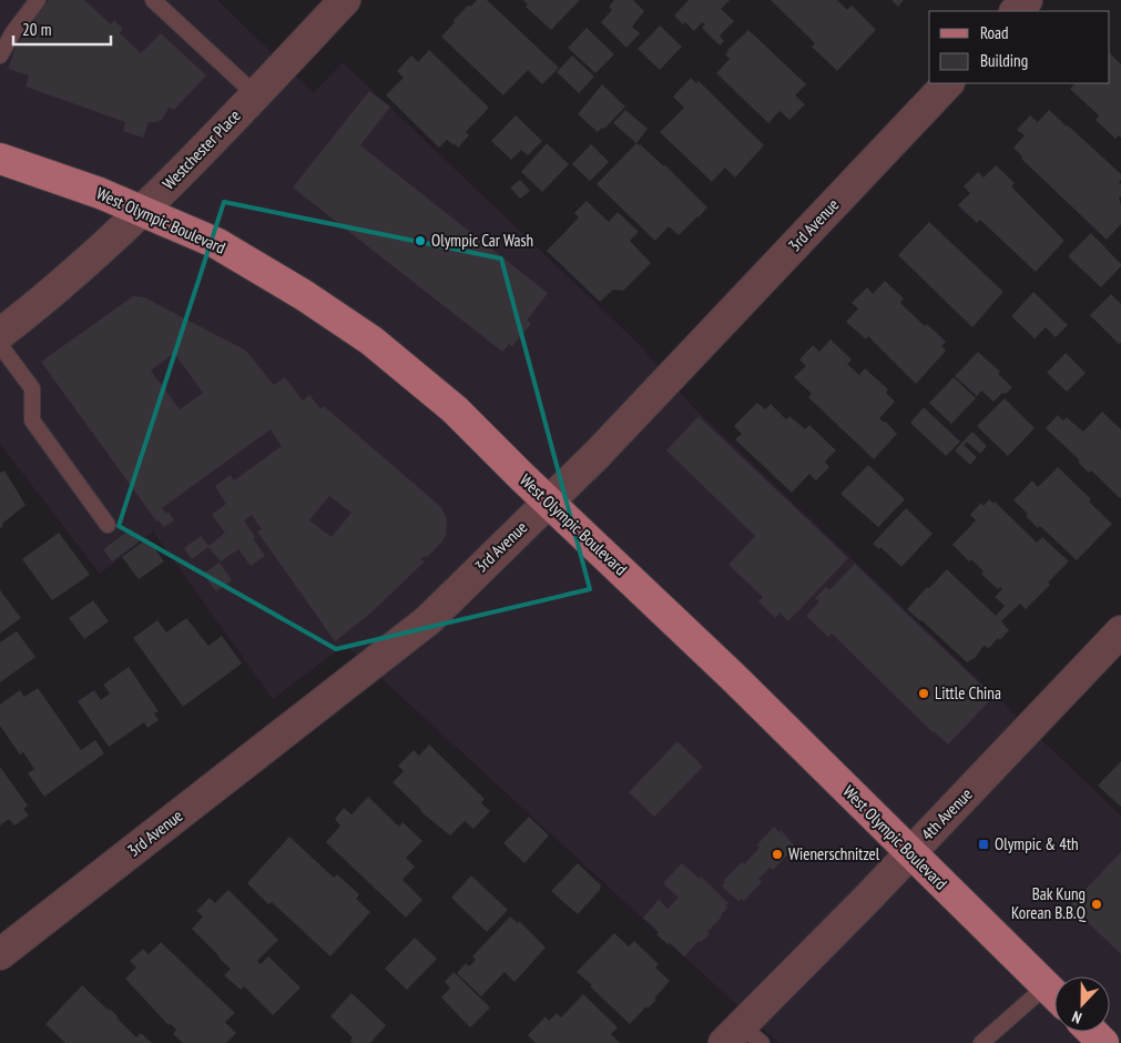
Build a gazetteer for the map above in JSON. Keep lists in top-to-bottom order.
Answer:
{
  "streets": {
    "main road": ["West Olympic Boulevard"],
    "street": ["Westchester Place", "3rd Avenue", "4th Avenue"]
  },
  "crossings": [
    ["Westchester Place", "West Olympic Boulevard"],
    ["West Olympic Boulevard", "3rd Avenue"],
    ["West Olympic Boulevard", "4th Avenue"]
  ],
  "places": {
    "other": [
      "Olympic Car Wash",
      "Little China",
      "Wienerschnitzel",
      "Bak Kung Korean B.B.Q"
    ],
    "transit": ["Olympic & 4th"]
  },
  "legend": ["Road", "Building"],
  "scale_bar": "20 m",
  "north": "bottom"
}
